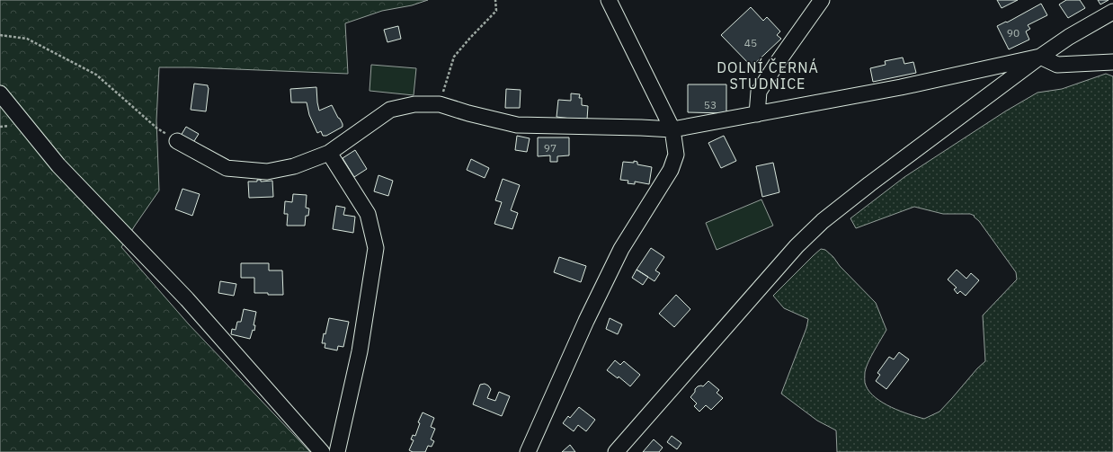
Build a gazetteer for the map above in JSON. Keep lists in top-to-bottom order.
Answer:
{
  "districts": ["DOLNÍ ČERNÁ STUDNICE"],
  "house_numbers": [
    "90",
    "45",
    "53",
    "97"
  ]
}
